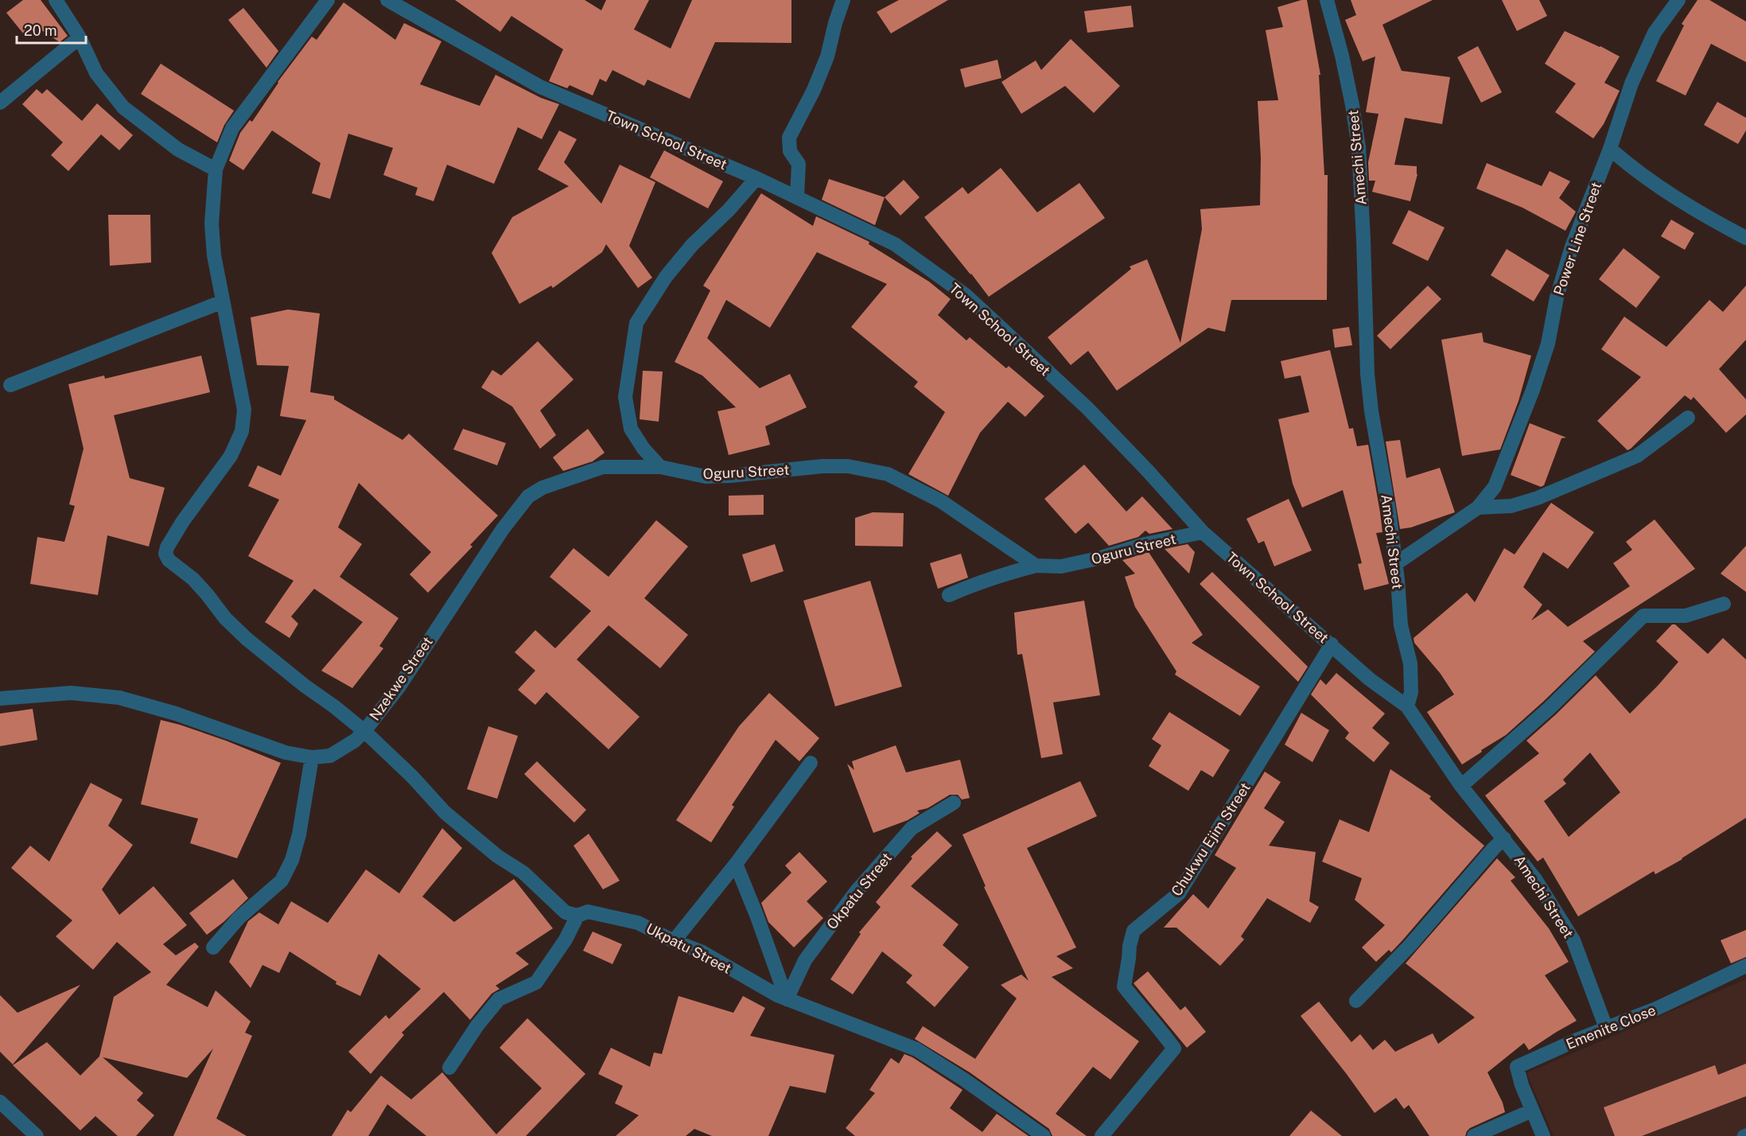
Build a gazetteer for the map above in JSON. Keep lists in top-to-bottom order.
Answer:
{
  "streets": {
    "street": [
      "Town School Street",
      "Amechi Street",
      "Power Line Street",
      "Oguru Street",
      "Nzekwe Street",
      "Chukwu Ejim Street",
      "Okpatu Street",
      "Ukpatu Street",
      "Emenite Close"
    ]
  },
  "crossings": [
    ["Town School Street", "Amechi Street"],
    ["Town School Street", "Oguru Street"],
    ["Town School Street", "Chukwu Ejim Street"],
    ["Amechi Street", "Power Line Street"],
    ["Amechi Street", "Emenite Close"],
    ["Oguru Street", "Nzekwe Street"],
    ["Okpatu Street", "Ukpatu Street"]
  ],
  "scale_bar": "20 m"
}
